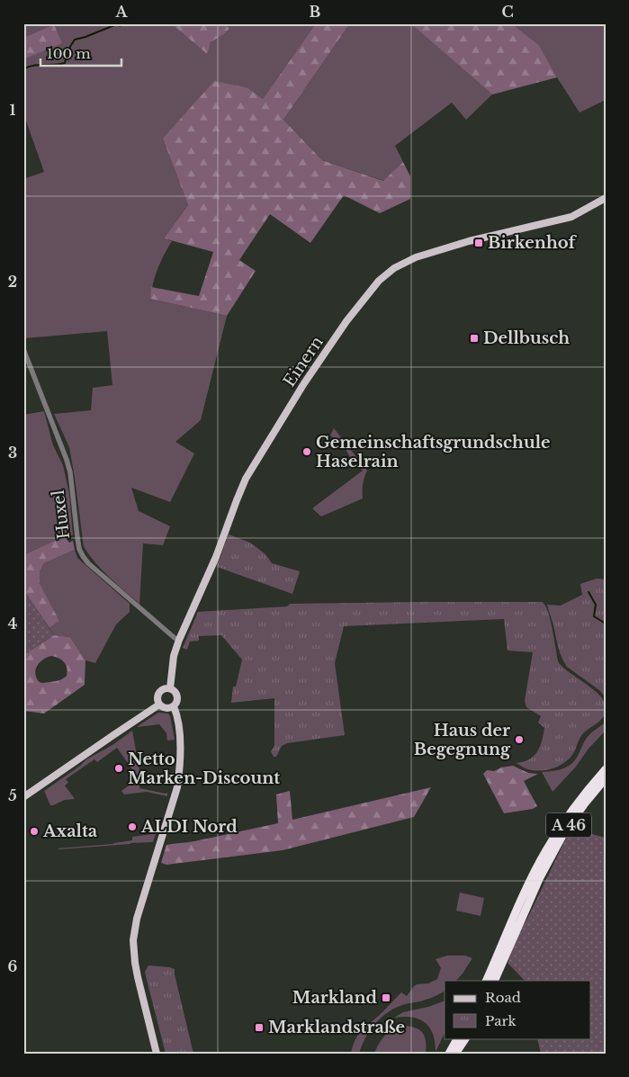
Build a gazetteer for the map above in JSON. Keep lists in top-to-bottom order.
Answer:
{
  "streets": {
    "highway": ["A 46"],
    "main road": ["Einern"],
    "street": ["Huxel"]
  },
  "crossings": [
    ["Einern", "Huxel"]
  ],
  "places": {
    "transit": [
      "Birkenhof",
      "Dellbusch",
      "Markland",
      "Marklandstraße"
    ],
    "other": [
      "Gemeinschaftsgrundschule Haselrain",
      "Haus der Begegnung",
      "Netto Marken-Discount",
      "ALDI Nord",
      "Axalta"
    ]
  },
  "legend": ["Road", "Park"],
  "scale_bar": "100 m",
  "grid": {
    "columns": ["A", "B", "C"],
    "rows": [
      "1",
      "2",
      "3",
      "4",
      "5",
      "6"
    ]
  }
}
